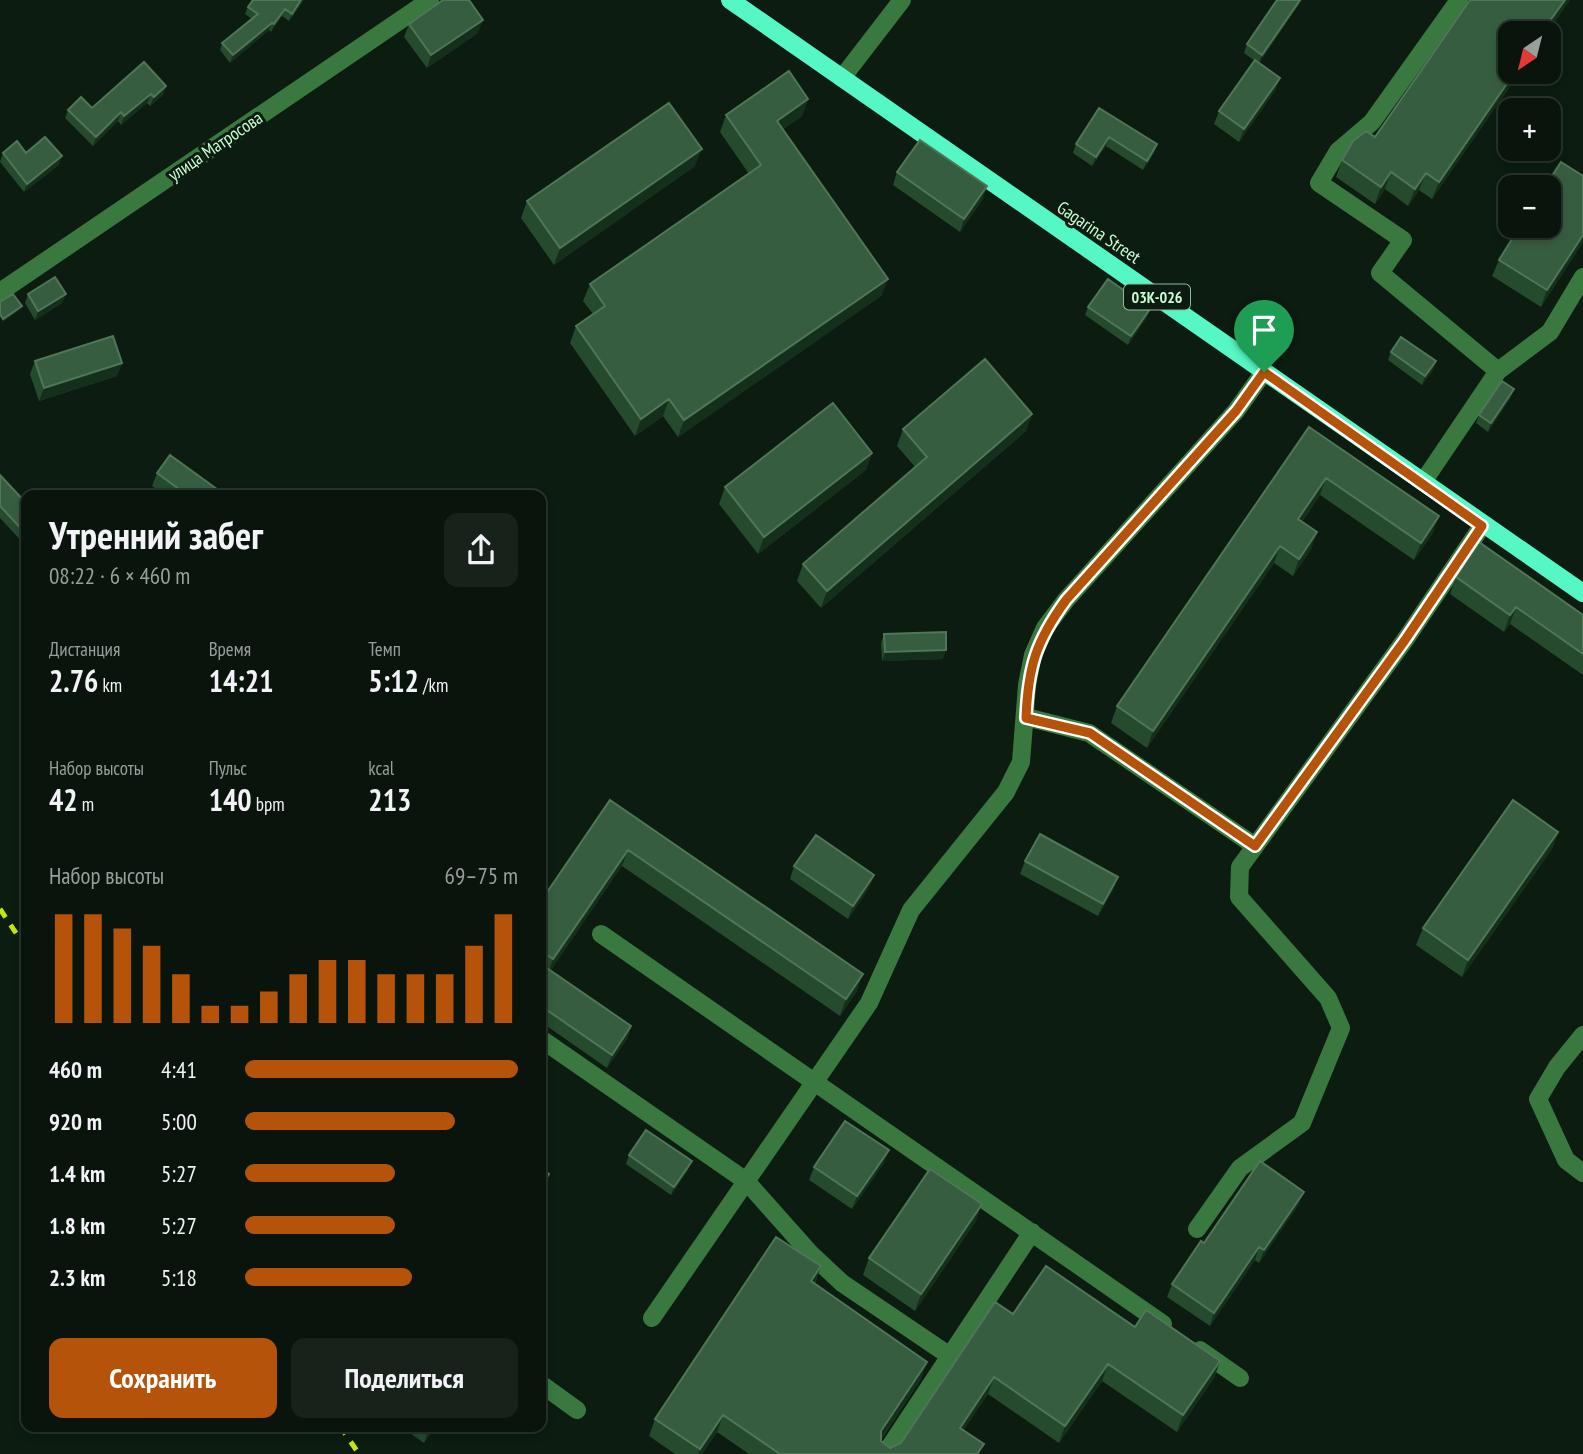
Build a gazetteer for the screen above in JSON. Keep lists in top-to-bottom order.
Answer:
{
  "streets": {
    "main road": ["Gagarina Street", "03К-026"],
    "street": ["улица Матросова"]
  },
  "north": "bottom left",
  "page": {
    "map_buttons": ["+", "−"],
    "heading": ["Утренний забег", "08:22 · 6 × 460 m"],
    "stats": [
      ["Дистанция", "2.76 km"],
      ["Время", "14:21"],
      ["Темп", "5:12 /km"],
      ["Набор высоты", "42 m"],
      ["Пульс", "140 bpm"],
      ["kcal", "213"]
    ],
    "chart": ["Набор высоты", "69–75 m"],
    "list": [
      {
        "name": "460 m",
        "note": "4:41"
      },
      {
        "name": "920 m",
        "note": "5:00"
      },
      {
        "name": "1.4 km",
        "note": "5:27"
      },
      {
        "name": "1.8 km",
        "note": "5:27"
      },
      {
        "name": "2.3 km",
        "note": "5:18"
      }
    ],
    "buttons": ["Сохранить", "Поделиться"]
  }
}
